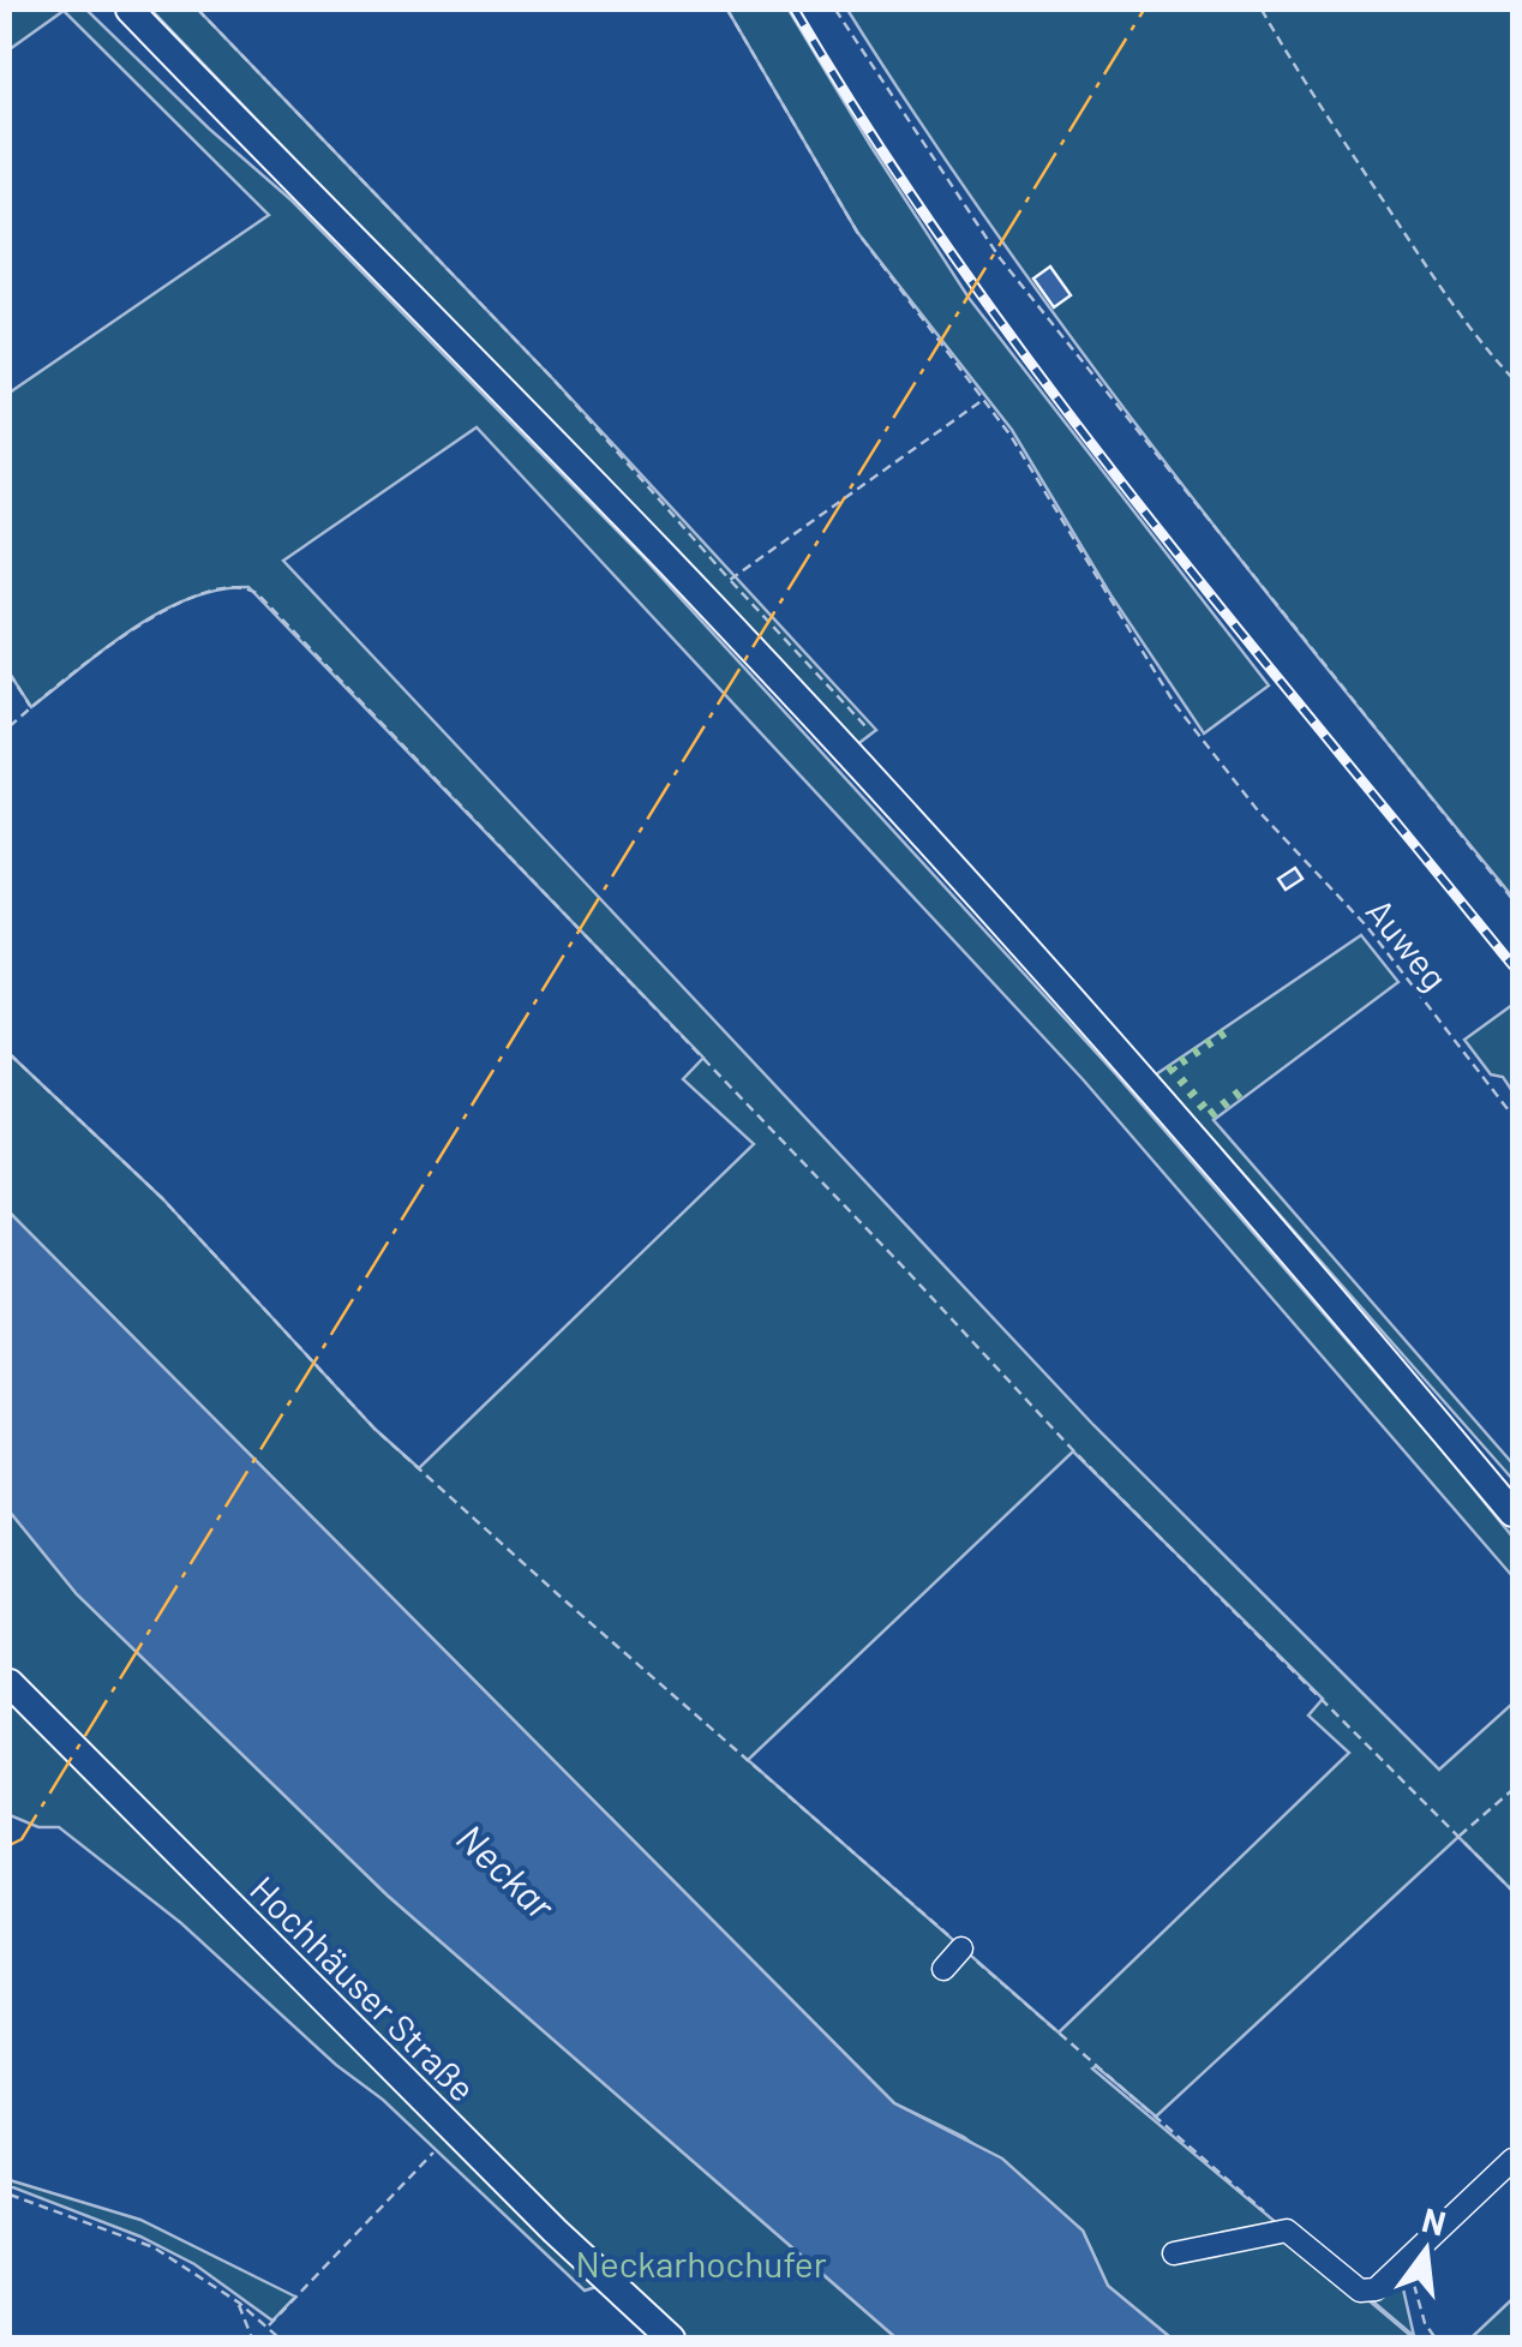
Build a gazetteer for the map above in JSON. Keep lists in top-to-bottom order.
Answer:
{
  "streets": {
    "main road": ["Hochhäuser Straße"],
    "path": ["Auweg"]
  },
  "water": ["Neckar"],
  "parks": ["Neckarhochufer"],
  "north": "top"
}
